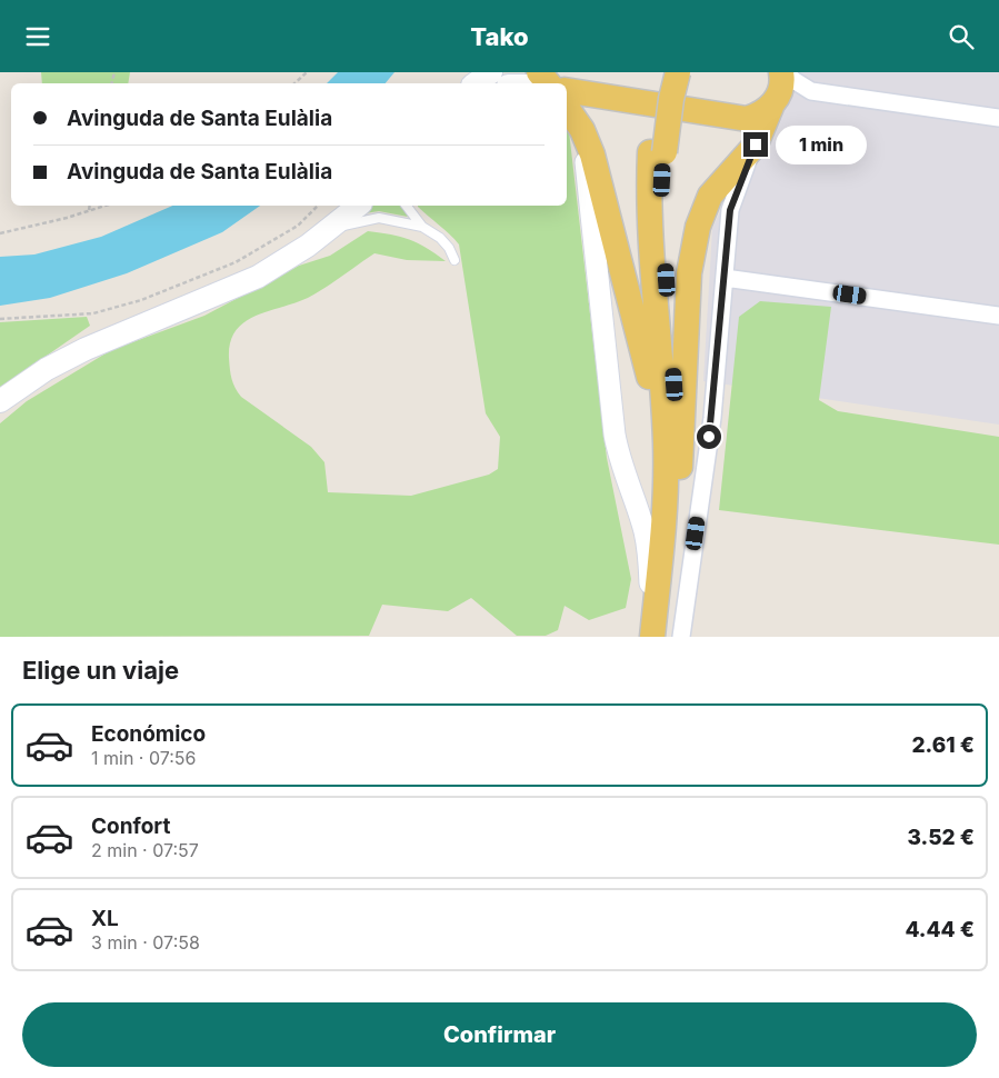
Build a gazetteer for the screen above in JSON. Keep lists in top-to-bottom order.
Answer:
{
  "page": {
    "header": "Tako",
    "banner": ["Avinguda de Santa Eulàlia", "Avinguda de Santa Eulàlia"],
    "bubble": "1 min",
    "heading": "Elige un viaje",
    "list": [
      {
        "name": "Económico",
        "note": "1 min · 07:56",
        "value": "2.61 €"
      },
      {
        "name": "Confort",
        "note": "2 min · 07:57",
        "value": "3.52 €"
      },
      {
        "name": "XL",
        "note": "3 min · 07:58",
        "value": "4.44 €"
      }
    ],
    "buttons": "Confirmar"
  }
}
